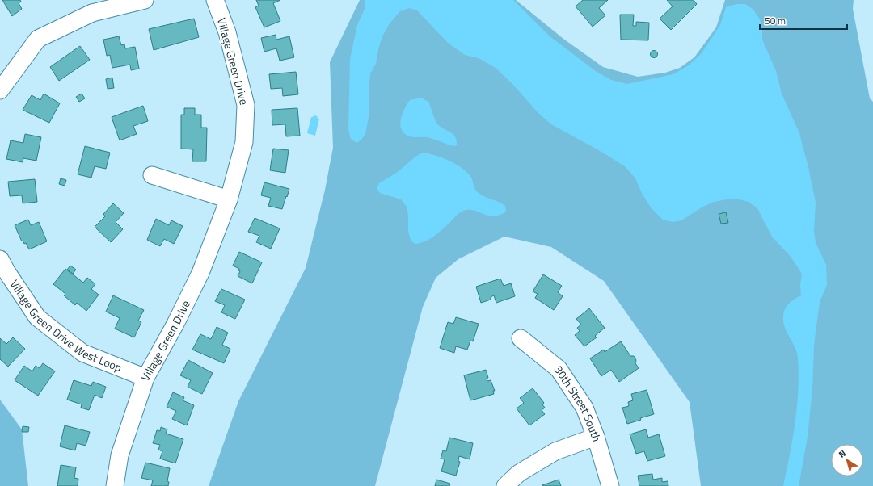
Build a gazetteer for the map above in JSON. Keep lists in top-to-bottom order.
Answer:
{
  "streets": {
    "street": ["Village Green Drive", "Village Green Drive West Loop", "30th Street South"]
  },
  "crossings": [
    ["Village Green Drive", "Village Green Drive West Loop"]
  ],
  "scale_bar": "50 m",
  "north": "top left"
}
